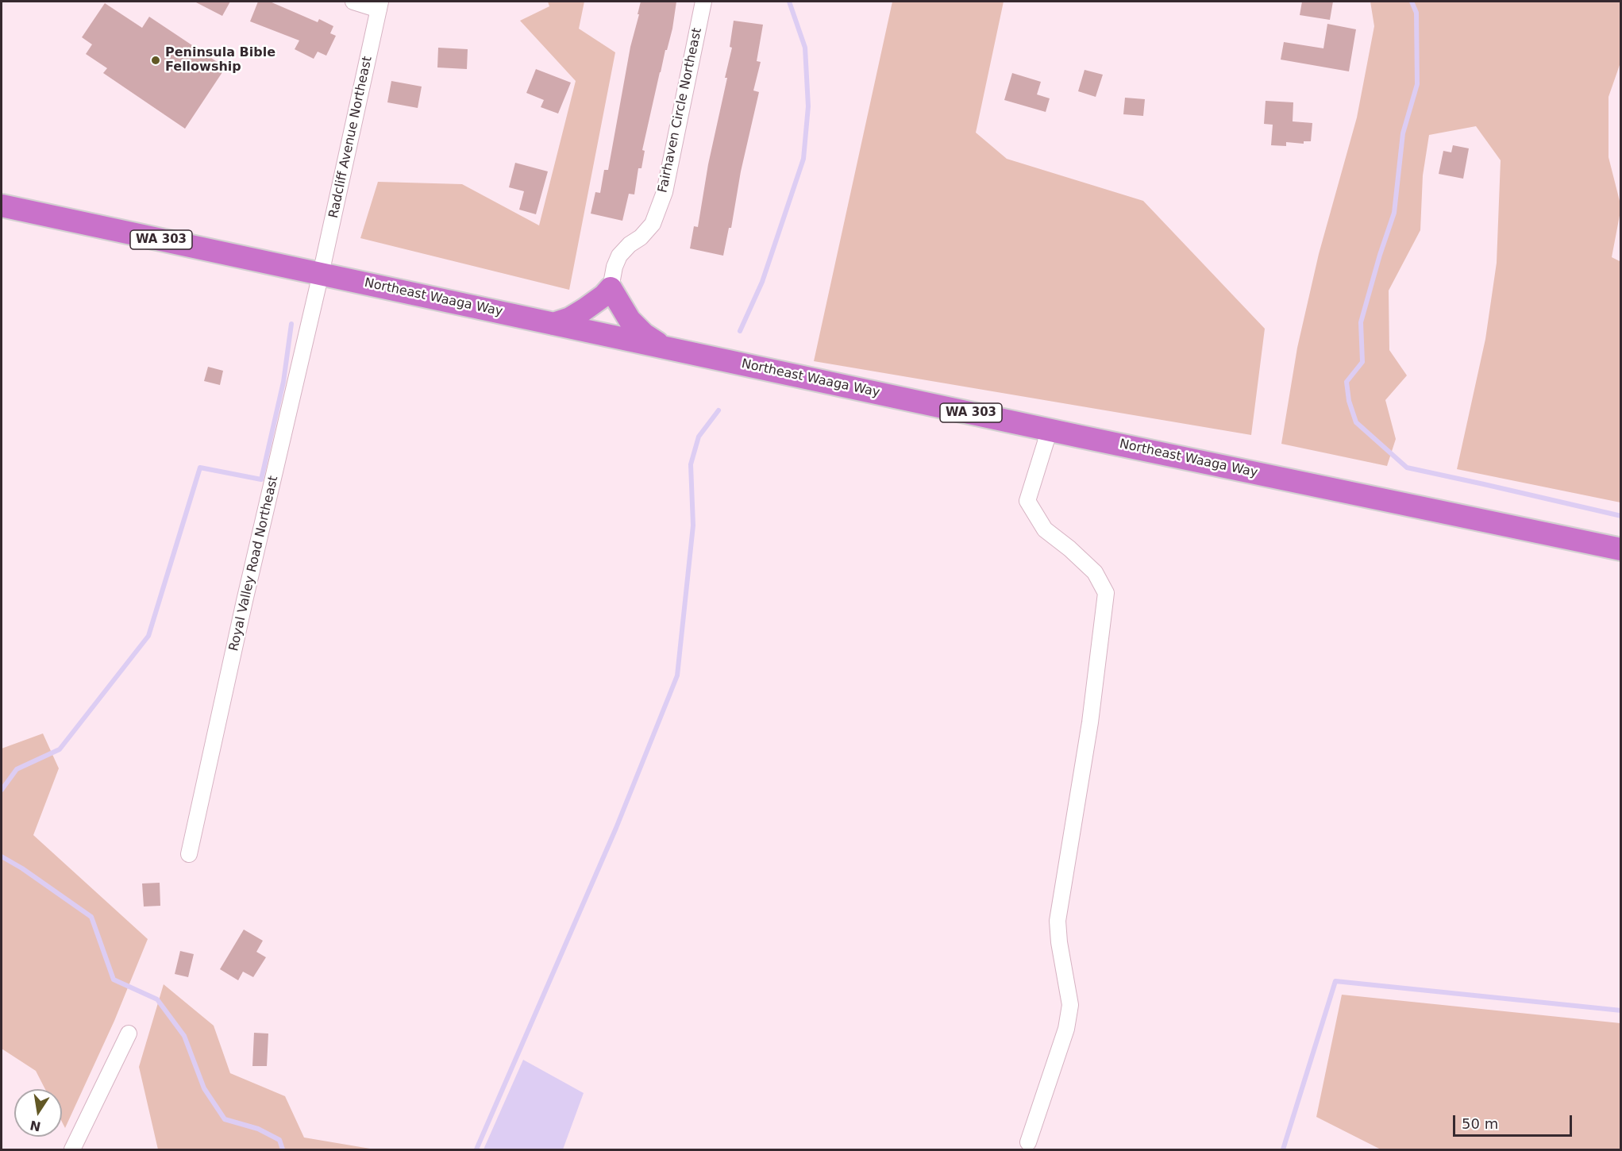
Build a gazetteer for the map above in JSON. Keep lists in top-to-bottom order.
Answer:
{
  "streets": {
    "highway": ["WA 303", "Northeast Waaga Way"],
    "street": ["Fairhaven Circle Northeast", "Radcliff Avenue Northeast", "Royal Valley Road Northeast"]
  },
  "crossings": [
    ["Radcliff Avenue Northeast", "Northeast Waaga Way"],
    ["Radcliff Avenue Northeast", "Royal Valley Road Northeast"],
    ["Northeast Waaga Way", "Royal Valley Road Northeast"]
  ],
  "places": ["Peninsula Bible Fellowship"],
  "scale_bar": "50 m",
  "north": "bottom"
}
